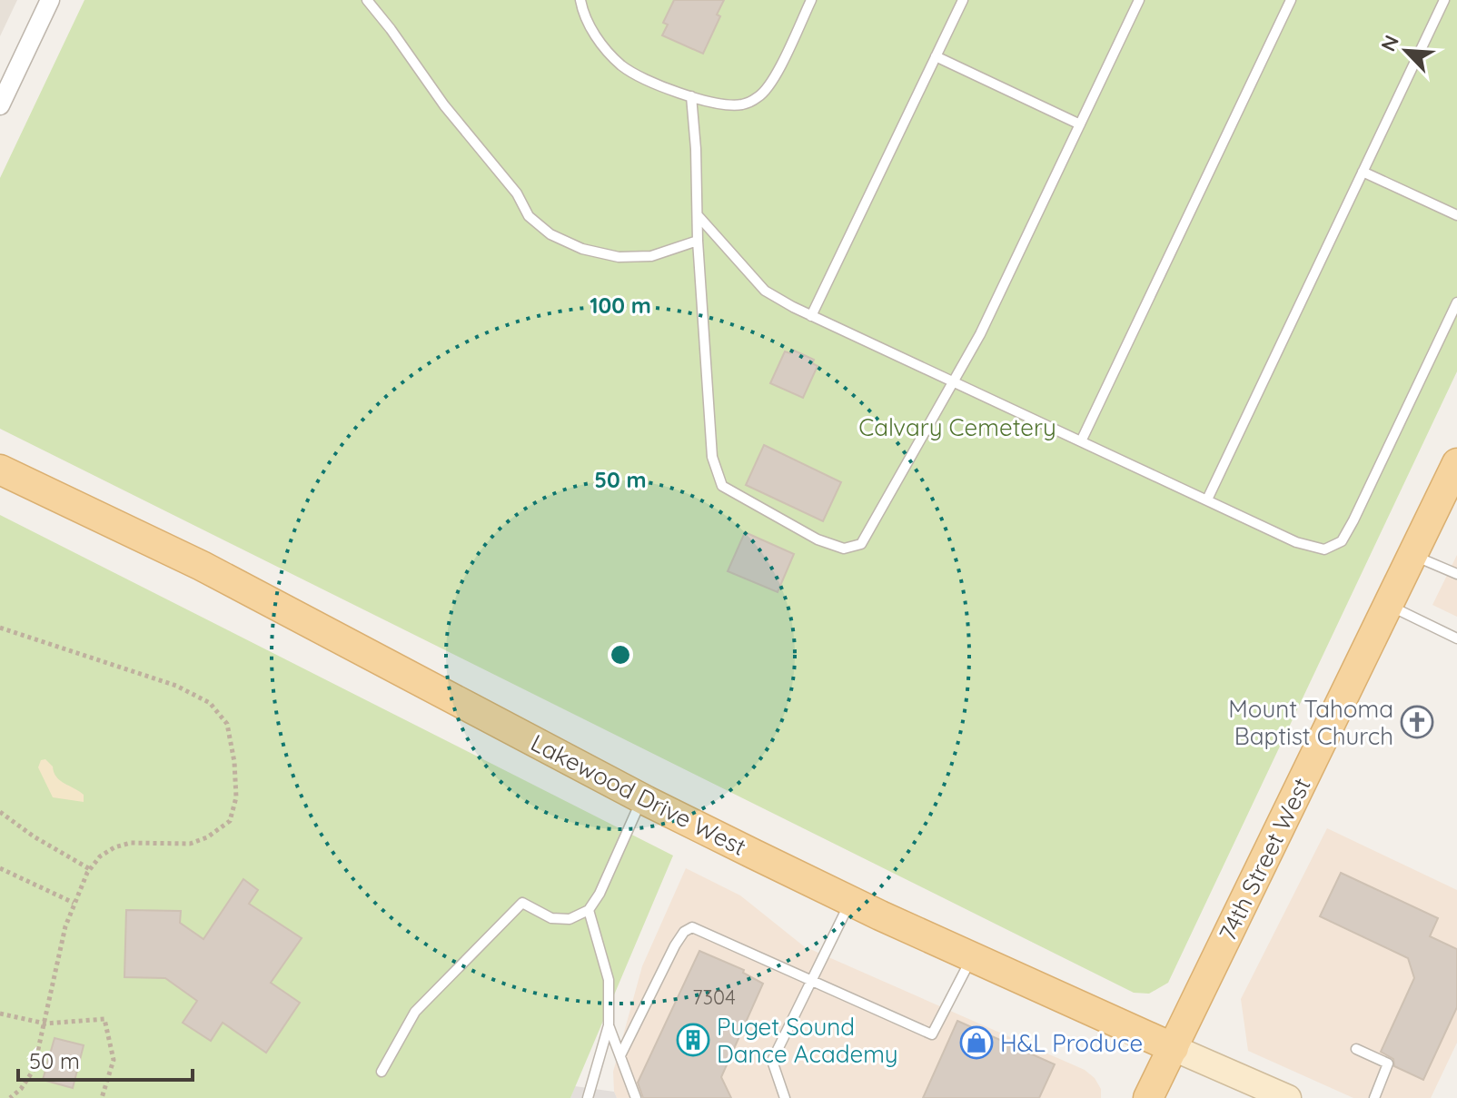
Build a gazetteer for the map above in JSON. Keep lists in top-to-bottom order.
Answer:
{
  "streets": {
    "main road": ["Lakewood Drive West", "74th Street West"]
  },
  "crossings": [
    ["Lakewood Drive West", "74th Street West"]
  ],
  "parks": ["Calvary Cemetery"],
  "places": {
    "church": ["Mount Tahoma Baptist Church"],
    "building": ["Puget Sound Dance Academy"],
    "shop": ["H&L Produce"]
  },
  "house_numbers": ["7304"],
  "scale_bar": "50 m",
  "north": "top left",
  "rings": ["100 m", "50 m"]
}
